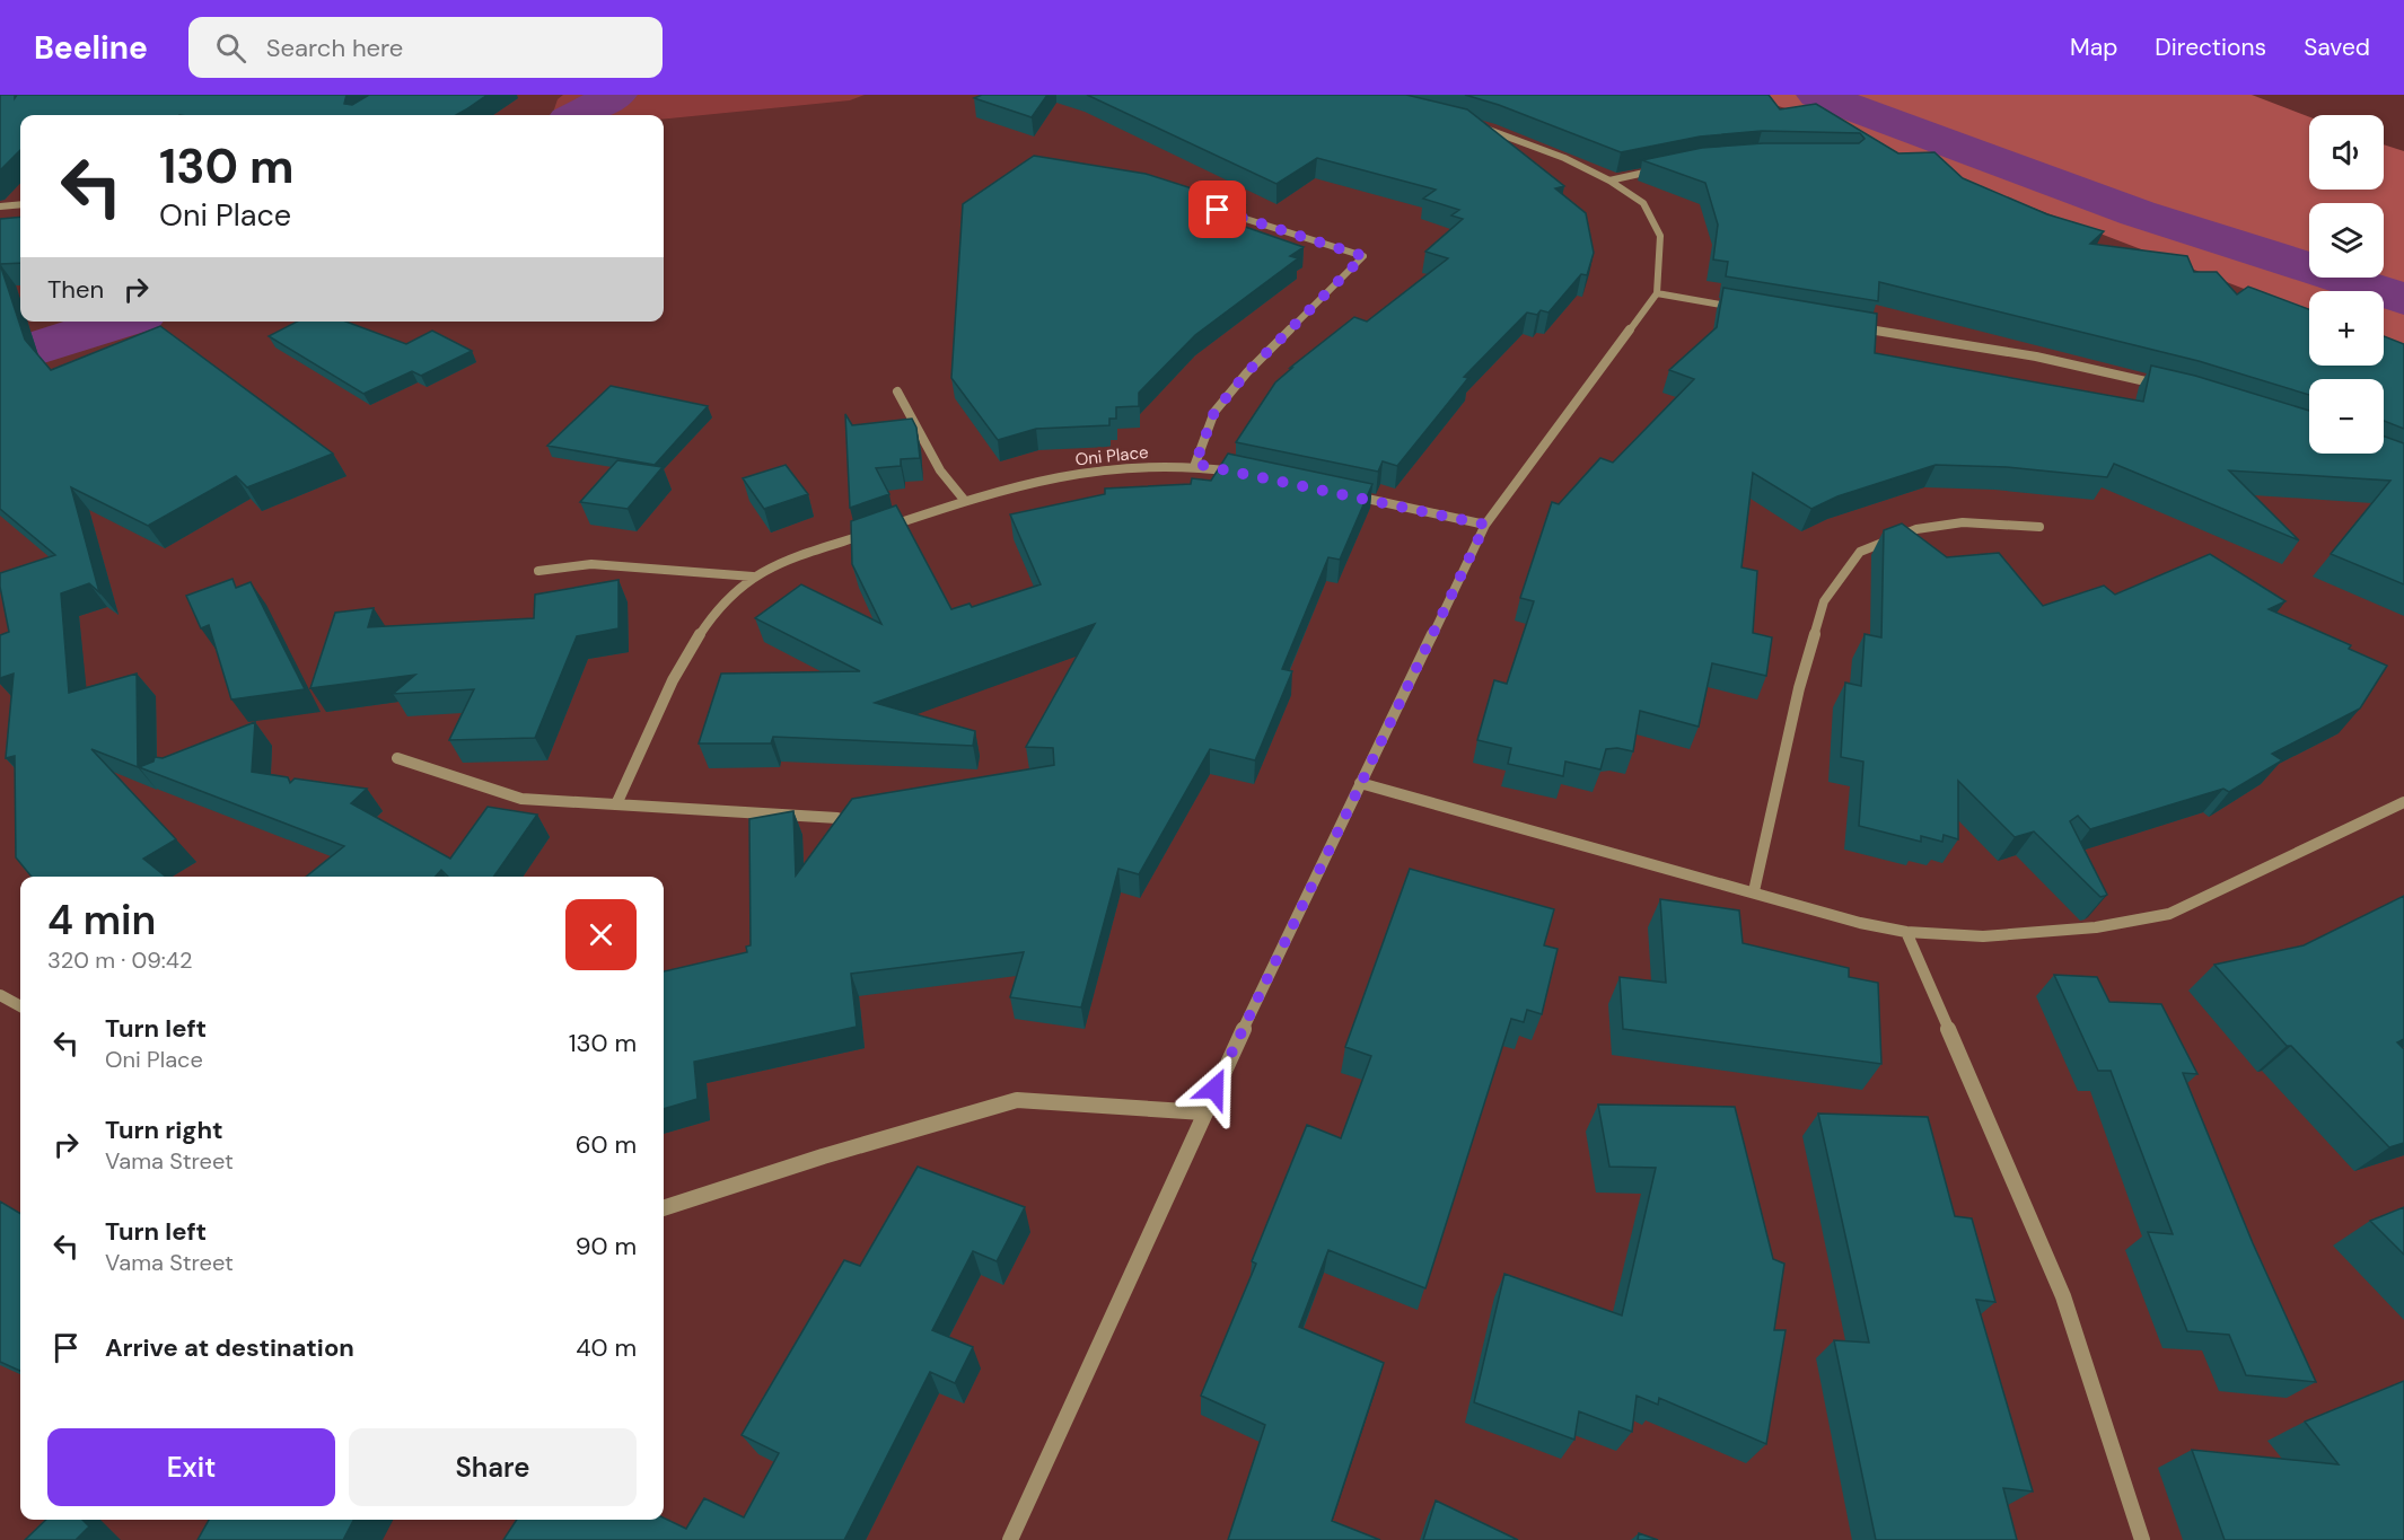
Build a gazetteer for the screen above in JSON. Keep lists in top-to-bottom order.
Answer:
{
  "streets": {
    "street": ["Oni Place"]
  },
  "page": {
    "header": "Beeline",
    "search": "Search here",
    "nav": ["Map", "Directions", "Saved"],
    "map_buttons": ["+", "−"],
    "turn": ["130 m", "Oni Place"],
    "then": "Then",
    "heading": ["4 min", "320 m · 09:42"],
    "list": [
      {
        "name": "Turn left",
        "note": "Oni Place",
        "value": "130 m"
      },
      {
        "name": "Turn right",
        "note": "Vama Street",
        "value": "60 m"
      },
      {
        "name": "Turn left",
        "note": "Vama Street",
        "value": "90 m"
      },
      {
        "name": "Arrive at destination",
        "value": "40 m"
      }
    ],
    "buttons": ["Exit", "Share"]
  }
}
